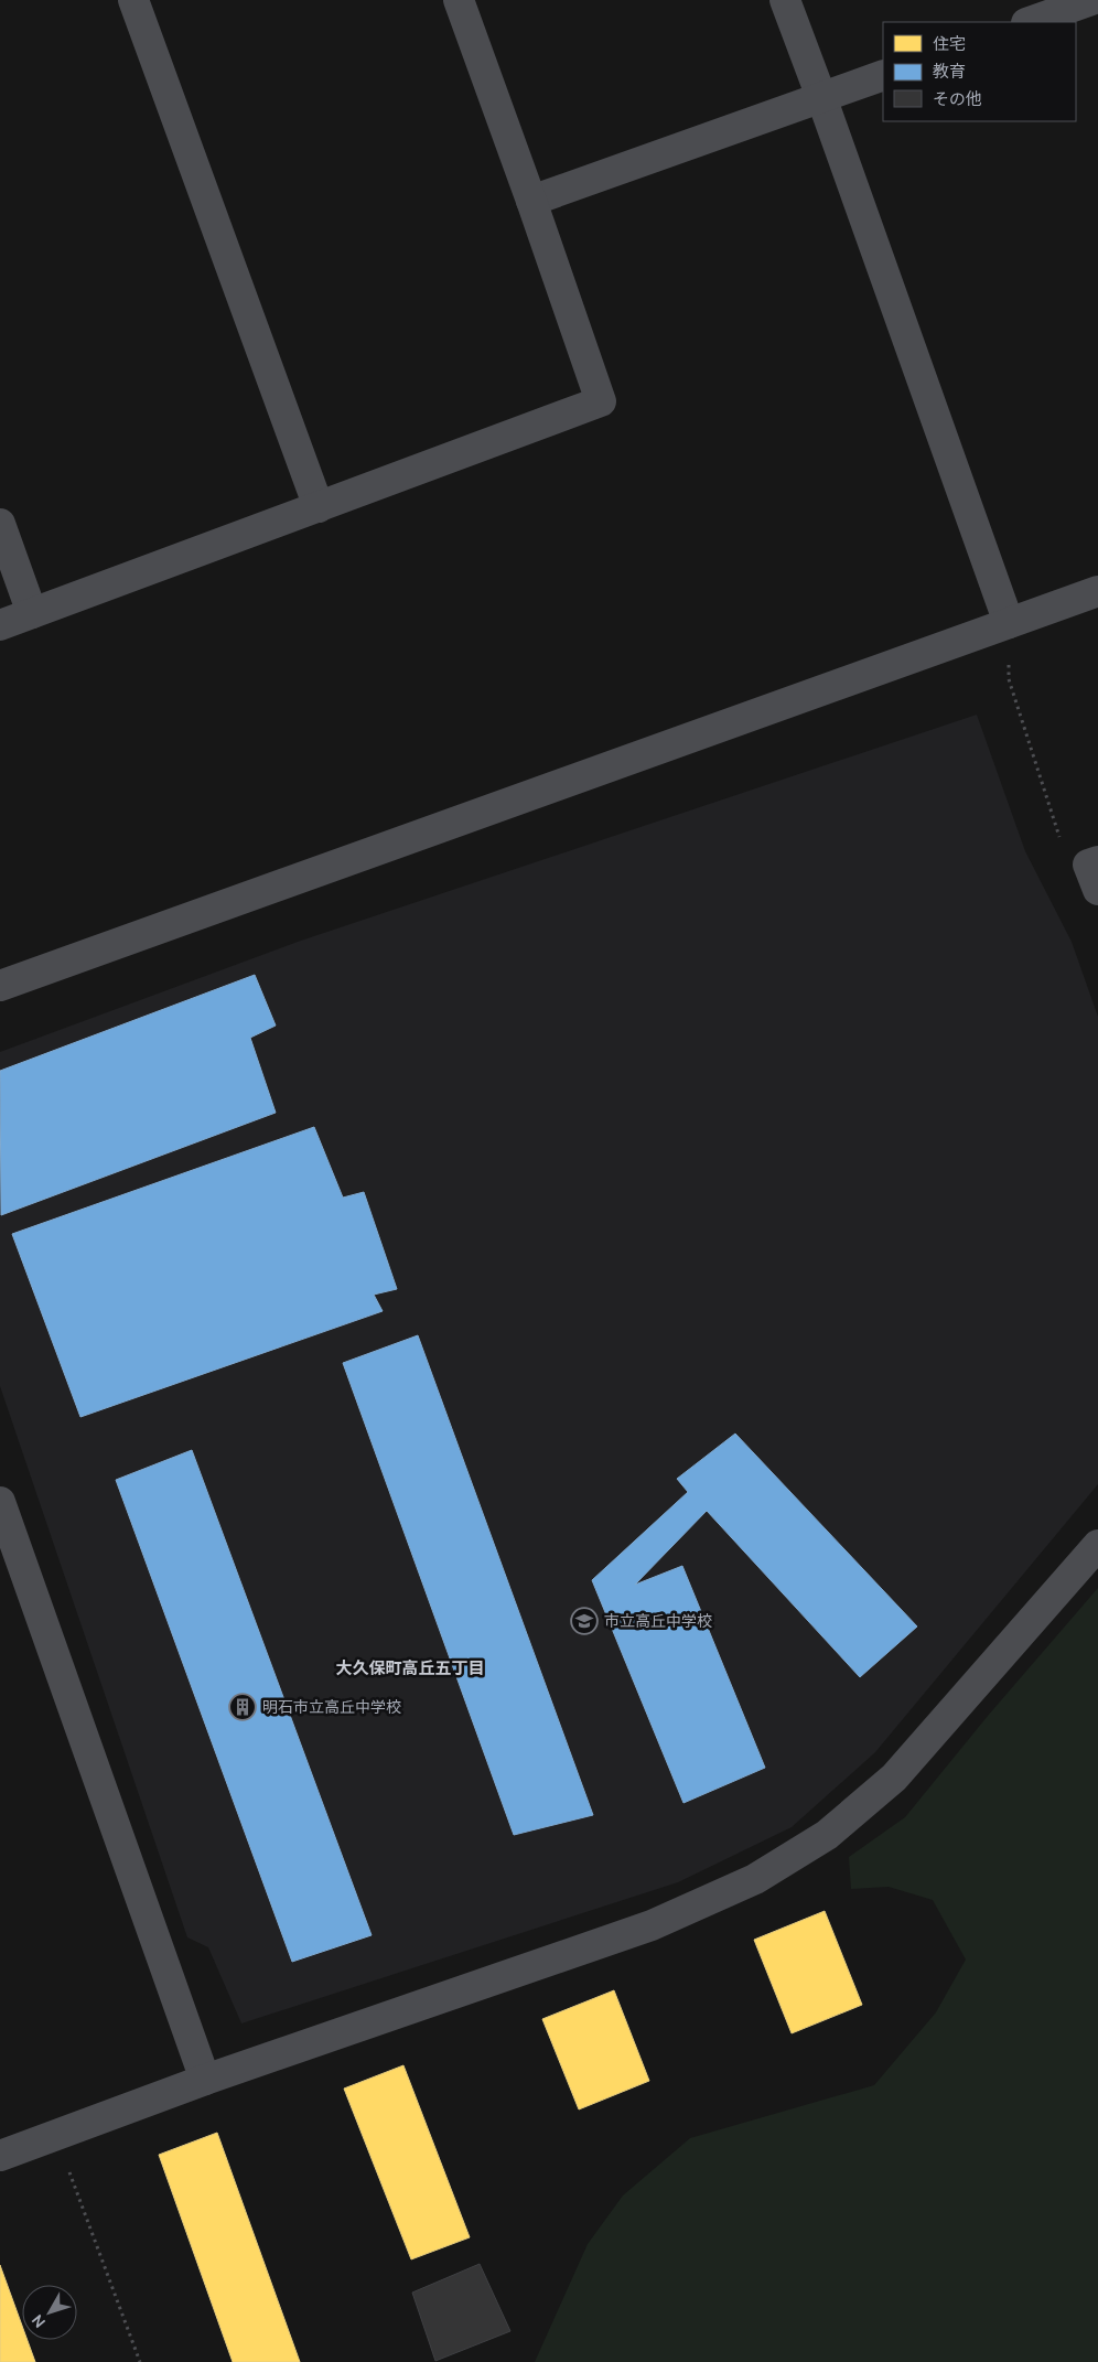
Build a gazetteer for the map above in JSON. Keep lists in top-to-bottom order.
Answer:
{
  "districts": ["大久保町高丘五丁目"],
  "places": {
    "school or university": ["市立高丘中学校"],
    "building": ["明石市立高丘中学校"]
  },
  "legend": ["住宅", "教育", "その他"],
  "north": "bottom left"
}
